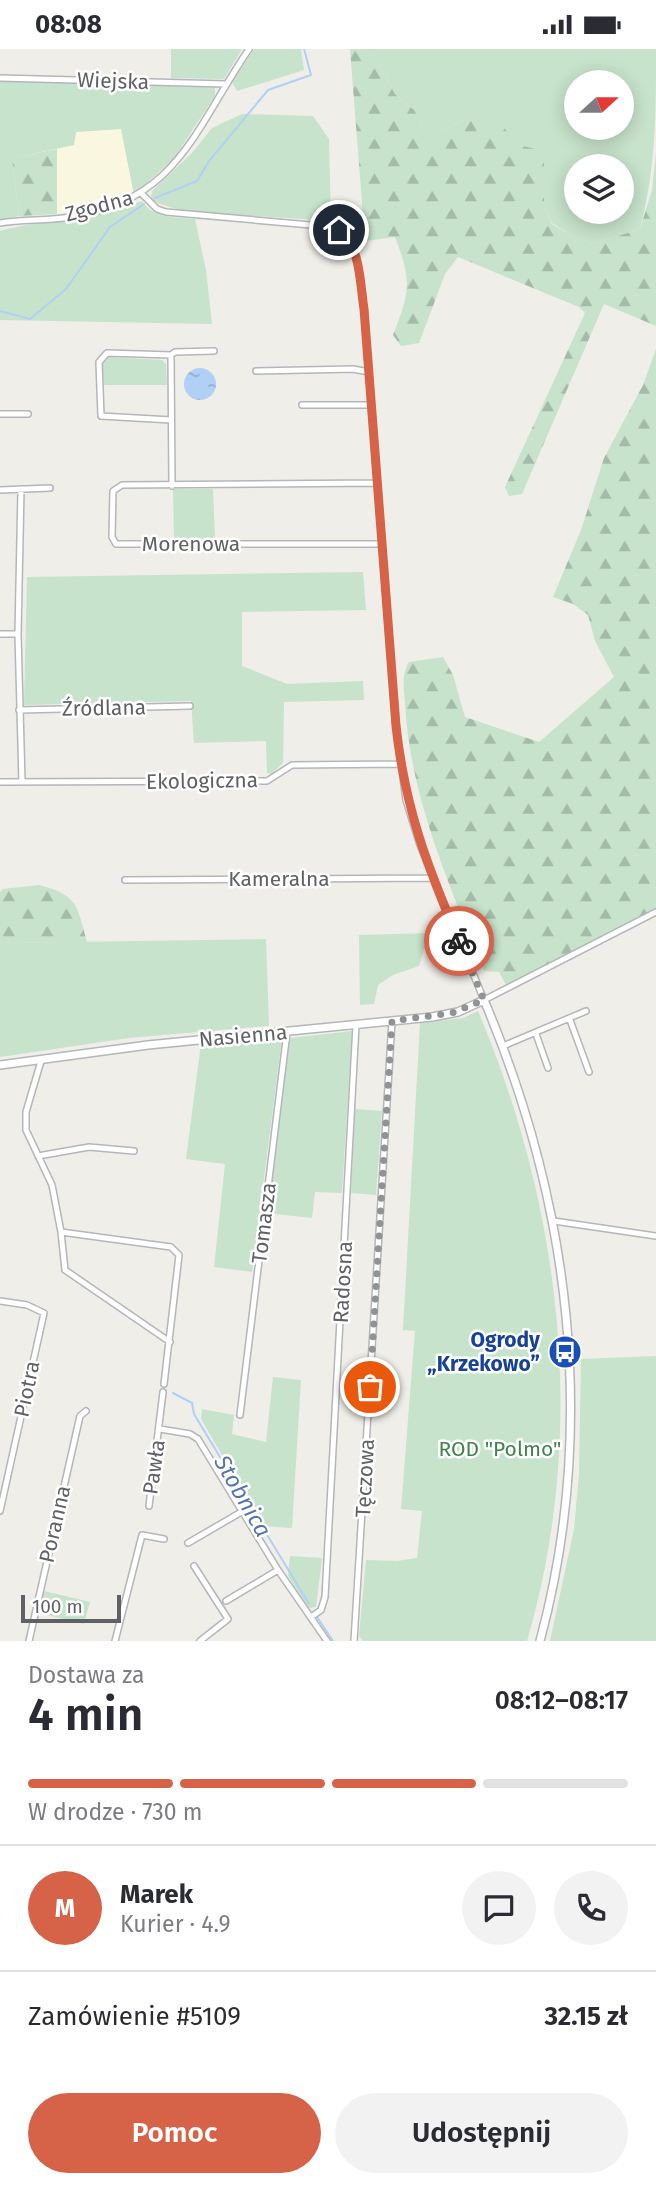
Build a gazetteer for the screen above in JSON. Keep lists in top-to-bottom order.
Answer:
{
  "streets": {
    "street": [
      "Wiejska",
      "Zgodna",
      "Morenowa",
      "Źródlana",
      "Ekologiczna",
      "Kameralna",
      "Nasienna",
      "Tomasza",
      "Radosna",
      "Piotra",
      "Pawła",
      "Tęczowa",
      "Poranna"
    ]
  },
  "crossings": [
    ["Wiejska", "Zgodna"],
    ["Nasienna", "Tomasza"],
    ["Nasienna", "Radosna"],
    ["Nasienna", "Tęczowa"]
  ],
  "water": ["Stobnica"],
  "parks": ["ROD \"Polmo\""],
  "places": {
    "bus stop": ["Ogrody „Krzekowo”"]
  },
  "scale_bar": "100 m",
  "north": "right",
  "page": {
    "status": "08:08",
    "scale": "100 m",
    "heading": ["4 min", "Dostawa za", "08:12–08:17"],
    "panel": [
      "Marek",
      "Kurier · 4.9",
      "Zamówienie #5109",
      "32.15 zł"
    ],
    "bar": "W drodze · 730 m",
    "round": "M",
    "buttons": ["Pomoc", "Udostępnij"]
  }
}
